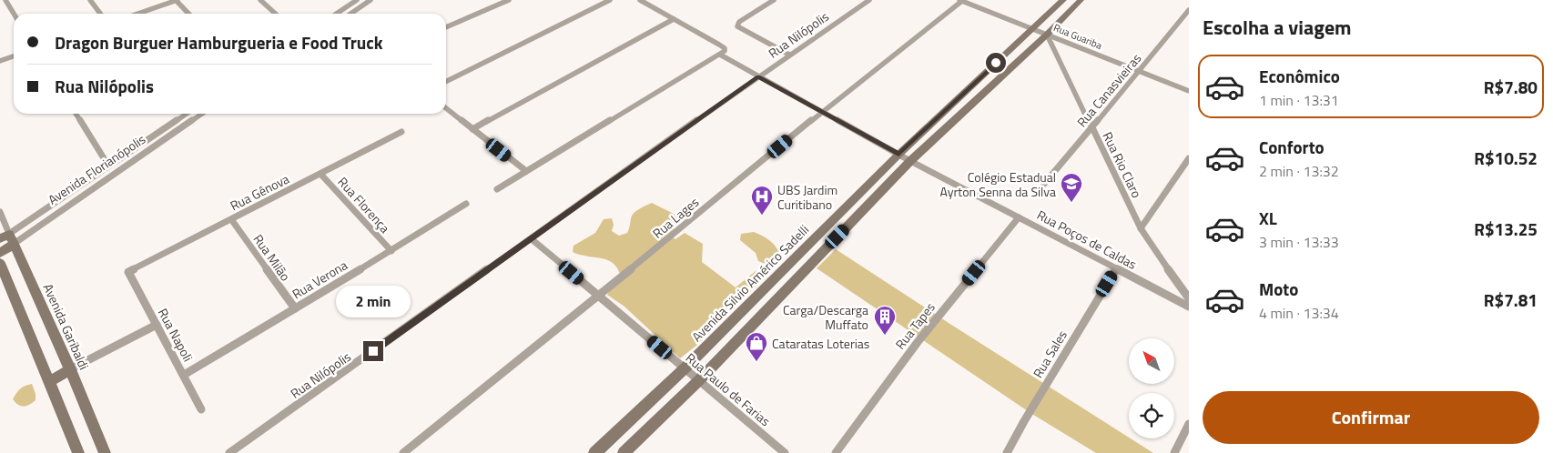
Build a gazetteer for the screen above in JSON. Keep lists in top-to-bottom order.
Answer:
{
  "streets": {
    "main road": ["Avenida Florianópolis", "Avenida Silvio Américo Sadelli", "Avenida Garibaldi"],
    "street": [
      "Rua Nilópolis",
      "Rua Guariba",
      "Rua Canasvieiras",
      "Rua Rio Claro",
      "Rua Gênova",
      "Rua Florença",
      "Rua Lages",
      "Rua Poços de Caldas",
      "Rua Milão",
      "Rua Verona",
      "Rua Tapes",
      "Rua Napoli",
      "Rua Sales",
      "Rua Paulo de Farias"
    ]
  },
  "crossings": [
    ["Rua Nilópolis", "Rua Poços de Caldas"],
    ["Rua Nilópolis", "Rua Paulo de Farias"],
    ["Rua Guariba", "Rua Canasvieiras"],
    ["Rua Guariba", "Rua Rio Claro"],
    ["Rua Guariba", "Rua Lages"],
    ["Rua Guariba", "Avenida Silvio Américo Sadelli"],
    ["Rua Canasvieiras", "Rua Rio Claro"],
    ["Avenida Florianópolis", "Avenida Garibaldi"],
    ["Rua Gênova", "Rua Florença"],
    ["Rua Gênova", "Rua Milão"],
    ["Rua Gênova", "Rua Napoli"],
    ["Rua Florença", "Rua Verona"],
    ["Rua Lages", "Rua Poços de Caldas"],
    ["Rua Lages", "Rua Paulo de Farias"],
    ["Rua Poços de Caldas", "Avenida Silvio Américo Sadelli"],
    ["Rua Poços de Caldas", "Rua Tapes"],
    ["Rua Poços de Caldas", "Rua Sales"],
    ["Rua Milão", "Rua Verona"],
    ["Rua Verona", "Rua Napoli"],
    ["Avenida Silvio Américo Sadelli", "Rua Paulo de Farias"]
  ],
  "places": {
    "school or university": ["Colégio Estadual Ayrton Senna da Silva"],
    "hospital": ["UBS Jardim Curitibano"],
    "building": ["Carga/Descarga Muffato"],
    "shop": ["Cataratas Loterias"]
  },
  "north": "top left",
  "page": {
    "heading": "Escolha a viagem",
    "banner": ["Dragon Burguer Hamburgueria e Food Truck", "Rua Nilópolis"],
    "list": [
      {
        "name": "Econômico",
        "note": "1 min · 13:31",
        "value": "R$7.80"
      },
      {
        "name": "Conforto",
        "note": "2 min · 13:32",
        "value": "R$10.52"
      },
      {
        "name": "XL",
        "note": "3 min · 13:33",
        "value": "R$13.25"
      },
      {
        "name": "Moto",
        "note": "4 min · 13:34",
        "value": "R$7.81"
      }
    ],
    "bubble": "2 min",
    "buttons": "Confirmar"
  }
}
